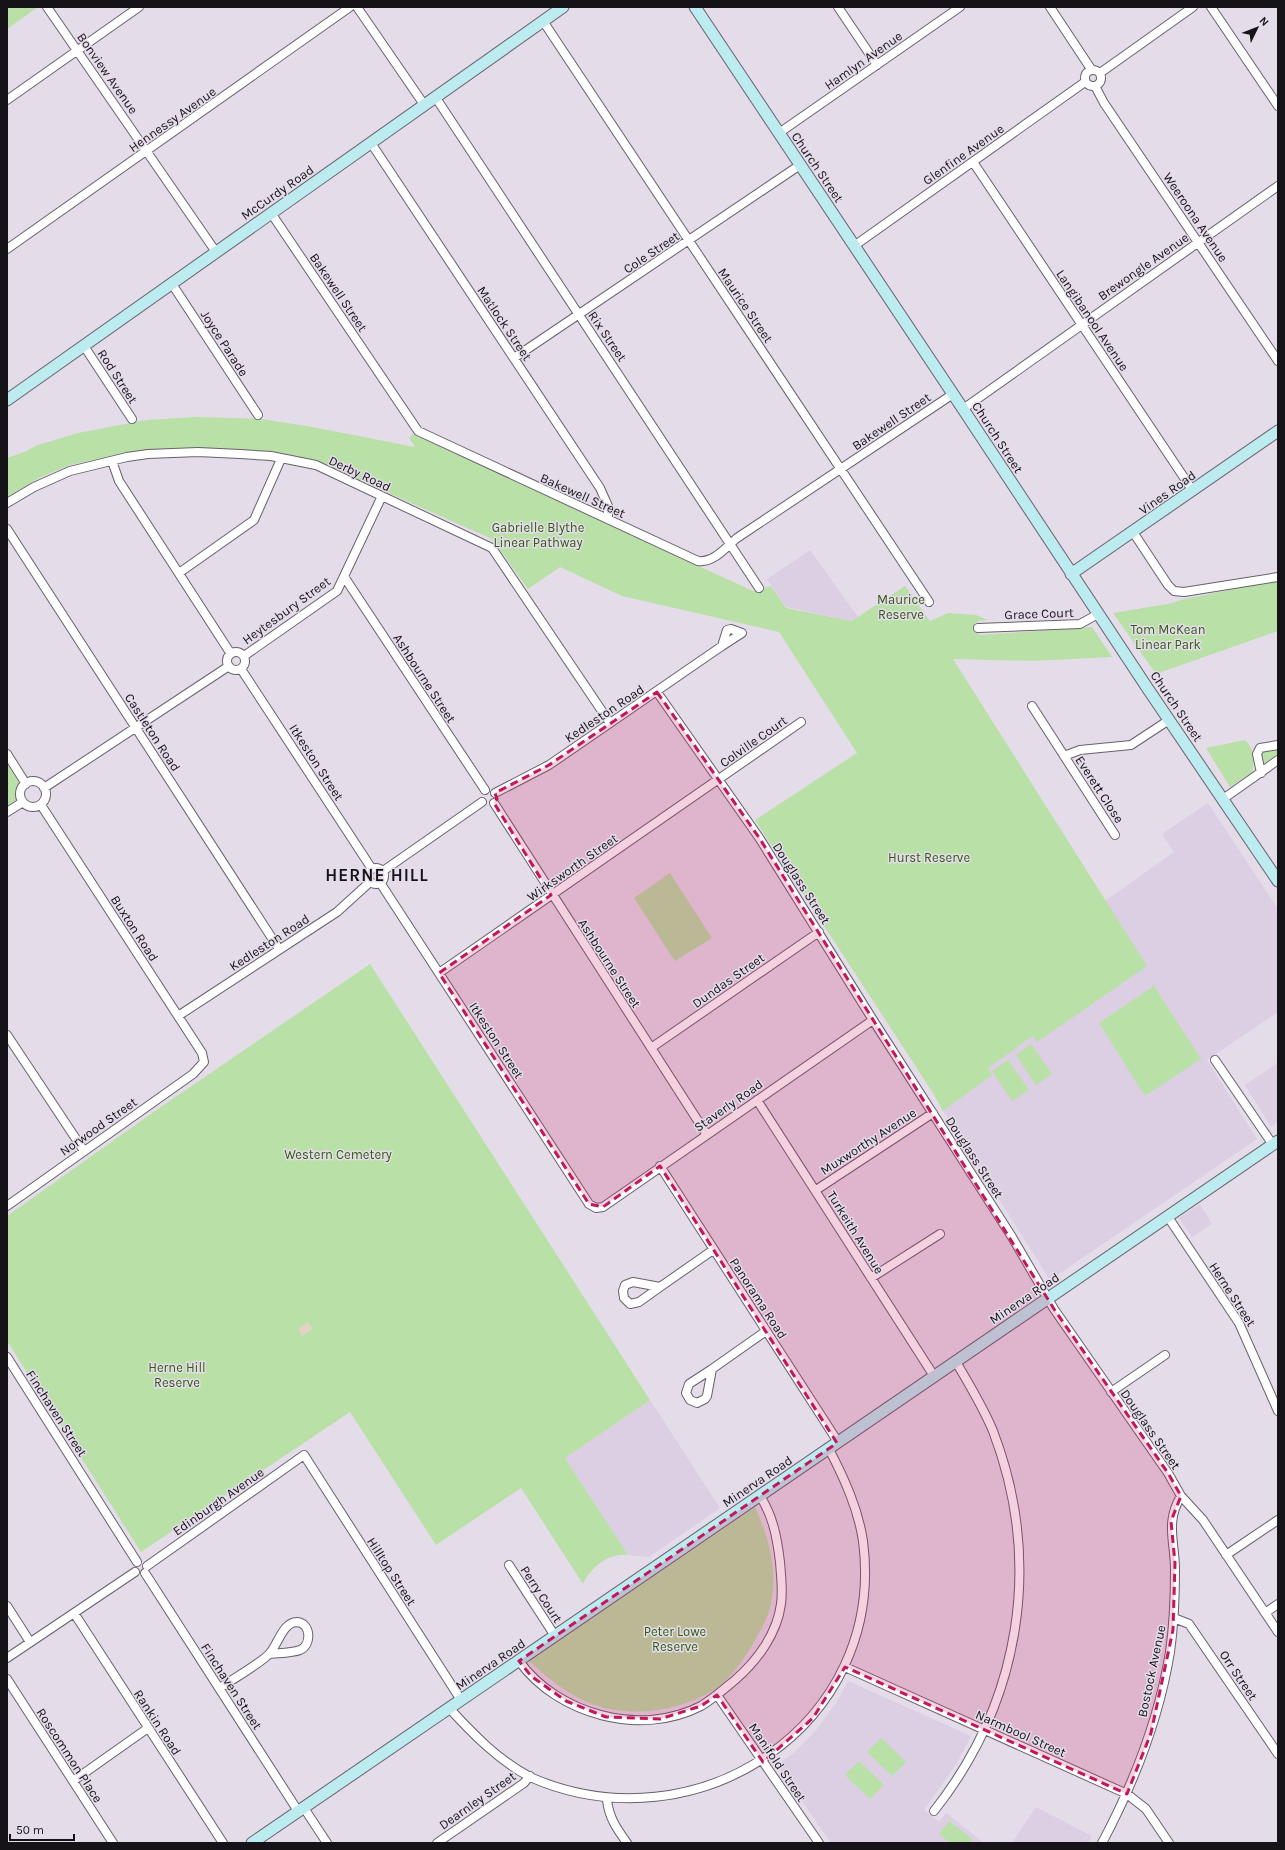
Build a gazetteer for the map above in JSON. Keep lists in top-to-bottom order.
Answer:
{
  "streets": {
    "main road": [
      "Church Street",
      "McCurdy Road",
      "Vines Road",
      "Minerva Road"
    ],
    "street": [
      "Hamlyn Avenue",
      "Bonview Avenue",
      "Hennessy Avenue",
      "Glenfine Avenue",
      "Weeroona Avenue",
      "Cole Street",
      "Brewongle Avenue",
      "Bakewell Street",
      "Maurice Street",
      "Langibanool Avenue",
      "Matlock Street",
      "Rix Street",
      "Joyce Parade",
      "Rod Street",
      "Derby Road",
      "Heytesbury Street",
      "Grace Court",
      "Ashbourne Street",
      "Kedleston Road",
      "Castleton Road",
      "Colville Court",
      "Itkeston Street",
      "Everett Close",
      "Wirksworth Street",
      "Douglass Street",
      "Buxton Road",
      "Dundas Street",
      "Staverly Road",
      "Norwood Street",
      "Muxworthy Avenue",
      "Turkeith Avenue",
      "Herne Street",
      "Panorama Road",
      "Finchaven Street",
      "Edinburgh Avenue",
      "Hilltop Street",
      "Perry Court",
      "Bostock Avenue",
      "Orr Street",
      "Rankin Road",
      "Narmbool Street",
      "Roscommon Place",
      "Manifold Street",
      "Dearnley Street"
    ]
  },
  "crossings": [
    ["Hamlyn Avenue", "Church Street"],
    ["Bonview Avenue", "Hennessy Avenue"],
    ["Bonview Avenue", "McCurdy Road"],
    ["Glenfine Avenue", "Church Street"],
    ["Glenfine Avenue", "Weeroona Avenue"],
    ["Glenfine Avenue", "Langibanool Avenue"],
    ["Church Street", "Cole Street"],
    ["Church Street", "Brewongle Avenue"],
    ["Church Street", "Bakewell Street"],
    ["Church Street", "Vines Road"],
    ["Church Street", "Grace Court"],
    ["Church Street", "Everett Close"],
    ["McCurdy Road", "Bakewell Street"],
    ["McCurdy Road", "Maurice Street"],
    ["McCurdy Road", "Matlock Street"],
    ["McCurdy Road", "Rix Street"],
    ["McCurdy Road", "Joyce Parade"],
    ["McCurdy Road", "Rod Street"],
    ["Weeroona Avenue", "Brewongle Avenue"],
    ["Cole Street", "Maurice Street"],
    ["Cole Street", "Matlock Street"],
    ["Cole Street", "Rix Street"],
    ["Brewongle Avenue", "Langibanool Avenue"],
    ["Bakewell Street", "Maurice Street"],
    ["Bakewell Street", "Matlock Street"],
    ["Bakewell Street", "Rix Street"],
    ["Langibanool Avenue", "Vines Road"],
    ["Derby Road", "Heytesbury Street"],
    ["Derby Road", "Kedleston Road"],
    ["Heytesbury Street", "Ashbourne Street"],
    ["Heytesbury Street", "Itkeston Street"],
    ["Ashbourne Street", "Kedleston Road"],
    ["Ashbourne Street", "Wirksworth Street"],
    ["Ashbourne Street", "Dundas Street"],
    ["Ashbourne Street", "Staverly Road"],
    ["Kedleston Road", "Castleton Road"],
    ["Kedleston Road", "Itkeston Street"],
    ["Kedleston Road", "Douglass Street"],
    ["Kedleston Road", "Buxton Road"],
    ["Colville Court", "Wirksworth Street"],
    ["Colville Court", "Douglass Street"],
    ["Itkeston Street", "Wirksworth Street"],
    ["Itkeston Street", "Staverly Road"],
    ["Wirksworth Street", "Douglass Street"],
    ["Douglass Street", "Dundas Street"],
    ["Douglass Street", "Staverly Road"],
    ["Douglass Street", "Muxworthy Avenue"],
    ["Douglass Street", "Minerva Road"],
    ["Douglass Street", "Bostock Avenue"],
    ["Buxton Road", "Norwood Street"],
    ["Staverly Road", "Turkeith Avenue"],
    ["Staverly Road", "Panorama Road"],
    ["Muxworthy Avenue", "Turkeith Avenue"],
    ["Turkeith Avenue", "Minerva Road"],
    ["Herne Street", "Minerva Road"],
    ["Panorama Road", "Minerva Road"],
    ["Panorama Road", "Narmbool Street"],
    ["Panorama Road", "Manifold Street"],
    ["Panorama Road", "Dearnley Street"],
    ["Minerva Road", "Finchaven Street"],
    ["Minerva Road", "Hilltop Street"],
    ["Minerva Road", "Perry Court"],
    ["Finchaven Street", "Edinburgh Avenue"],
    ["Edinburgh Avenue", "Hilltop Street"],
    ["Bostock Avenue", "Orr Street"],
    ["Bostock Avenue", "Narmbool Street"]
  ],
  "districts": ["HERNE HILL"],
  "parks": [
    "Gabrielle Blythe Linear Pathway",
    "Maurice Reserve",
    "Tom McKean Linear Park",
    "Hurst Reserve",
    "Western Cemetery",
    "Herne Hill Reserve",
    "Peter Lowe Reserve"
  ],
  "scale_bar": "50 m",
  "north": "top right"
}
